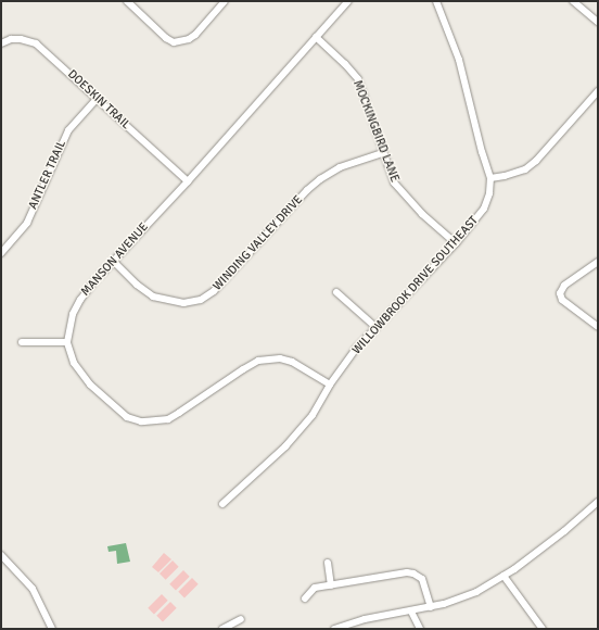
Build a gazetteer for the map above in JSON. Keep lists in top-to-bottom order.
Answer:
{
  "streets": {
    "street": [
      "DOESKIN TRAIL",
      "MOCKINGBIRD LANE",
      "ANTLER TRAIL",
      "WINDING VALLEY DRIVE",
      "MANSON AVENUE",
      "WILLOWBROOK DRIVE SOUTHEAST"
    ]
  },
  "crossings": [
    ["DOESKIN TRAIL", "ANTLER TRAIL"],
    ["DOESKIN TRAIL", "MANSON AVENUE"],
    ["MOCKINGBIRD LANE", "WINDING VALLEY DRIVE"],
    ["MOCKINGBIRD LANE", "MANSON AVENUE"],
    ["MOCKINGBIRD LANE", "WILLOWBROOK DRIVE SOUTHEAST"],
    ["WINDING VALLEY DRIVE", "MANSON AVENUE"],
    ["MANSON AVENUE", "WILLOWBROOK DRIVE SOUTHEAST"]
  ]
}
